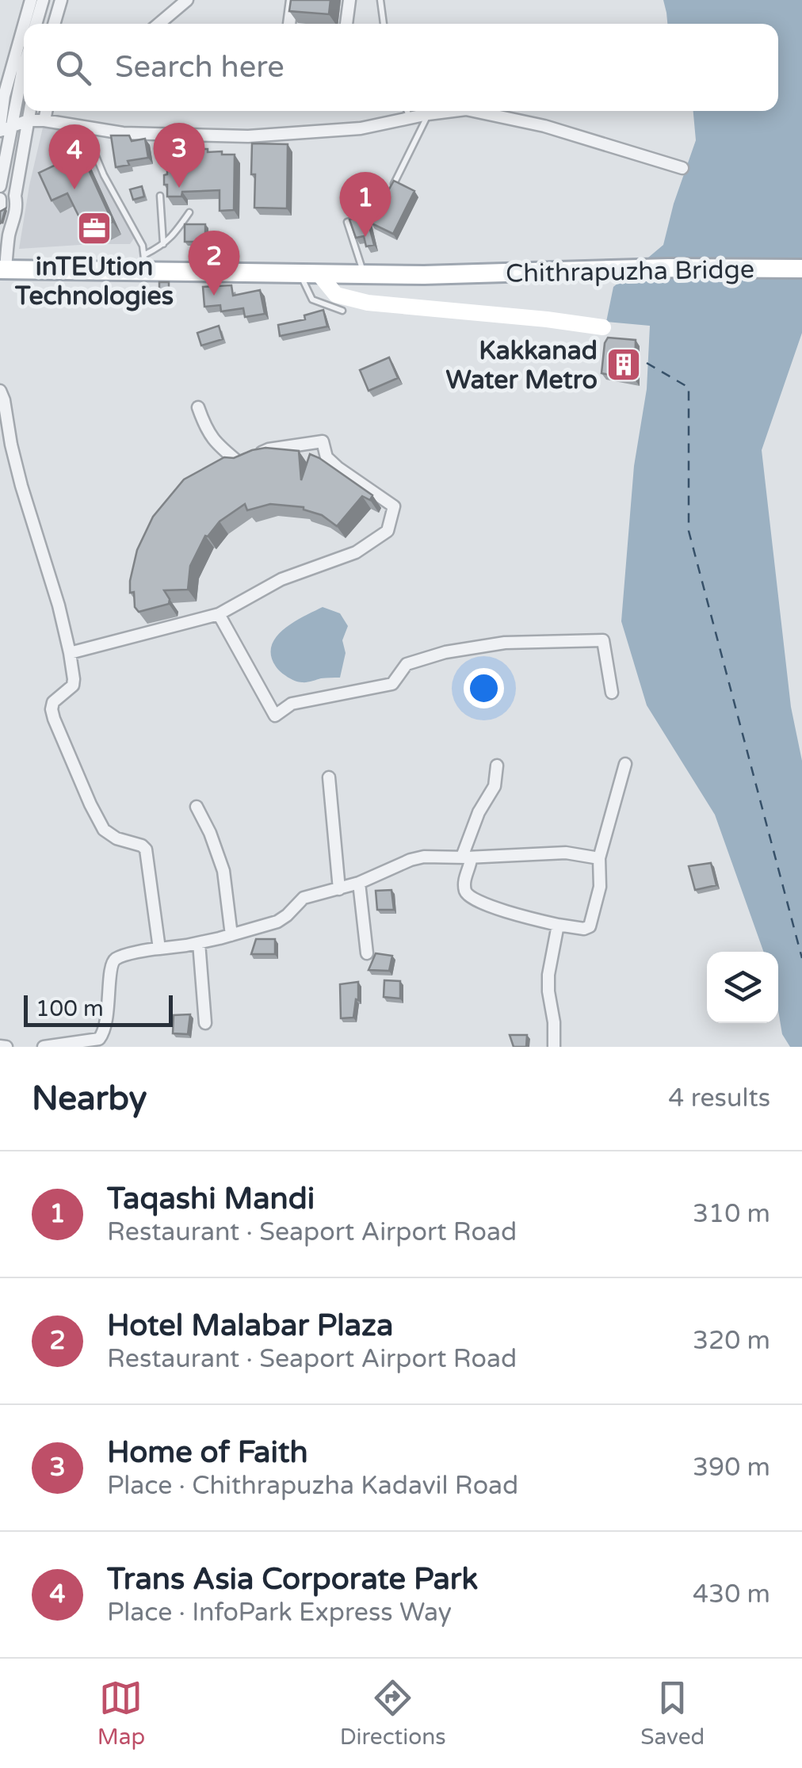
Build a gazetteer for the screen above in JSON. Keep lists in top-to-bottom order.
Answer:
{
  "streets": {
    "main road": ["Chithrapuzha Bridge"]
  },
  "places": {
    "office": ["inTEUtion Technologies"],
    "building": ["Kakkanad Water Metro"]
  },
  "scale_bar": "100 m",
  "page": {
    "search": "Search here",
    "pins": [
      "3",
      "4",
      "1",
      "2"
    ],
    "scale": "100 m",
    "heading": ["Nearby", "4 results"],
    "list": [
      {
        "mark": "1",
        "name": "Taqashi Mandi",
        "note": "Restaurant · Seaport Airport Road",
        "value": "310 m"
      },
      {
        "mark": "2",
        "name": "Hotel Malabar Plaza",
        "note": "Restaurant · Seaport Airport Road",
        "value": "320 m"
      },
      {
        "mark": "3",
        "name": "Home of Faith",
        "note": "Place · Chithrapuzha Kadavil Road",
        "value": "390 m"
      },
      {
        "mark": "4",
        "name": "Trans Asia Corporate Park",
        "note": "Place · InfoPark Express Way",
        "value": "430 m"
      }
    ],
    "nav": ["Map", "Directions", "Saved"]
  }
}
